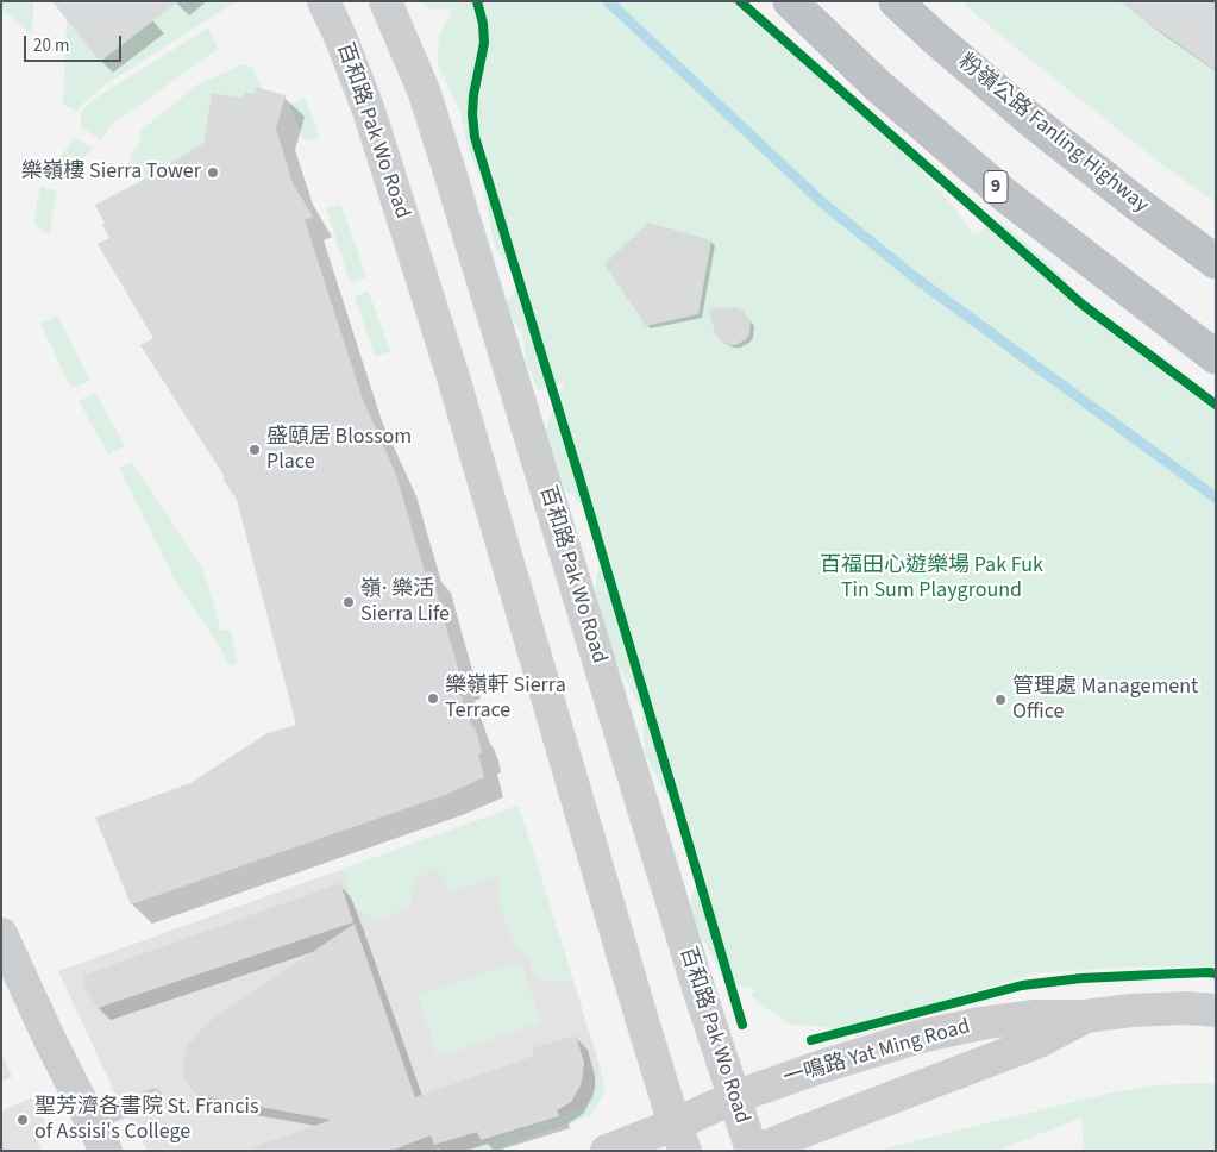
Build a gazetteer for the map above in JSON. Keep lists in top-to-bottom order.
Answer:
{
  "streets": {
    "highway": ["粉嶺公路 Fanling Highway", "9"],
    "main road": ["百和路 Pak Wo Road"],
    "street": ["一鳴路 Yat Ming Road"]
  },
  "crossings": [
    ["百和路 Pak Wo Road", "一鳴路 Yat Ming Road"]
  ],
  "parks": ["百福田心遊樂場 Pak Fuk Tin Sum Playground"],
  "places": [
    "樂嶺樓 Sierra Tower",
    "盛頤居 Blossom Place",
    "嶺· 樂活 Sierra Life",
    "樂嶺軒 Sierra Terrace",
    "管理處 Management Office",
    "聖芳濟各書院 St. Francis of Assisi's College"
  ],
  "scale_bar": "20 m"
}
